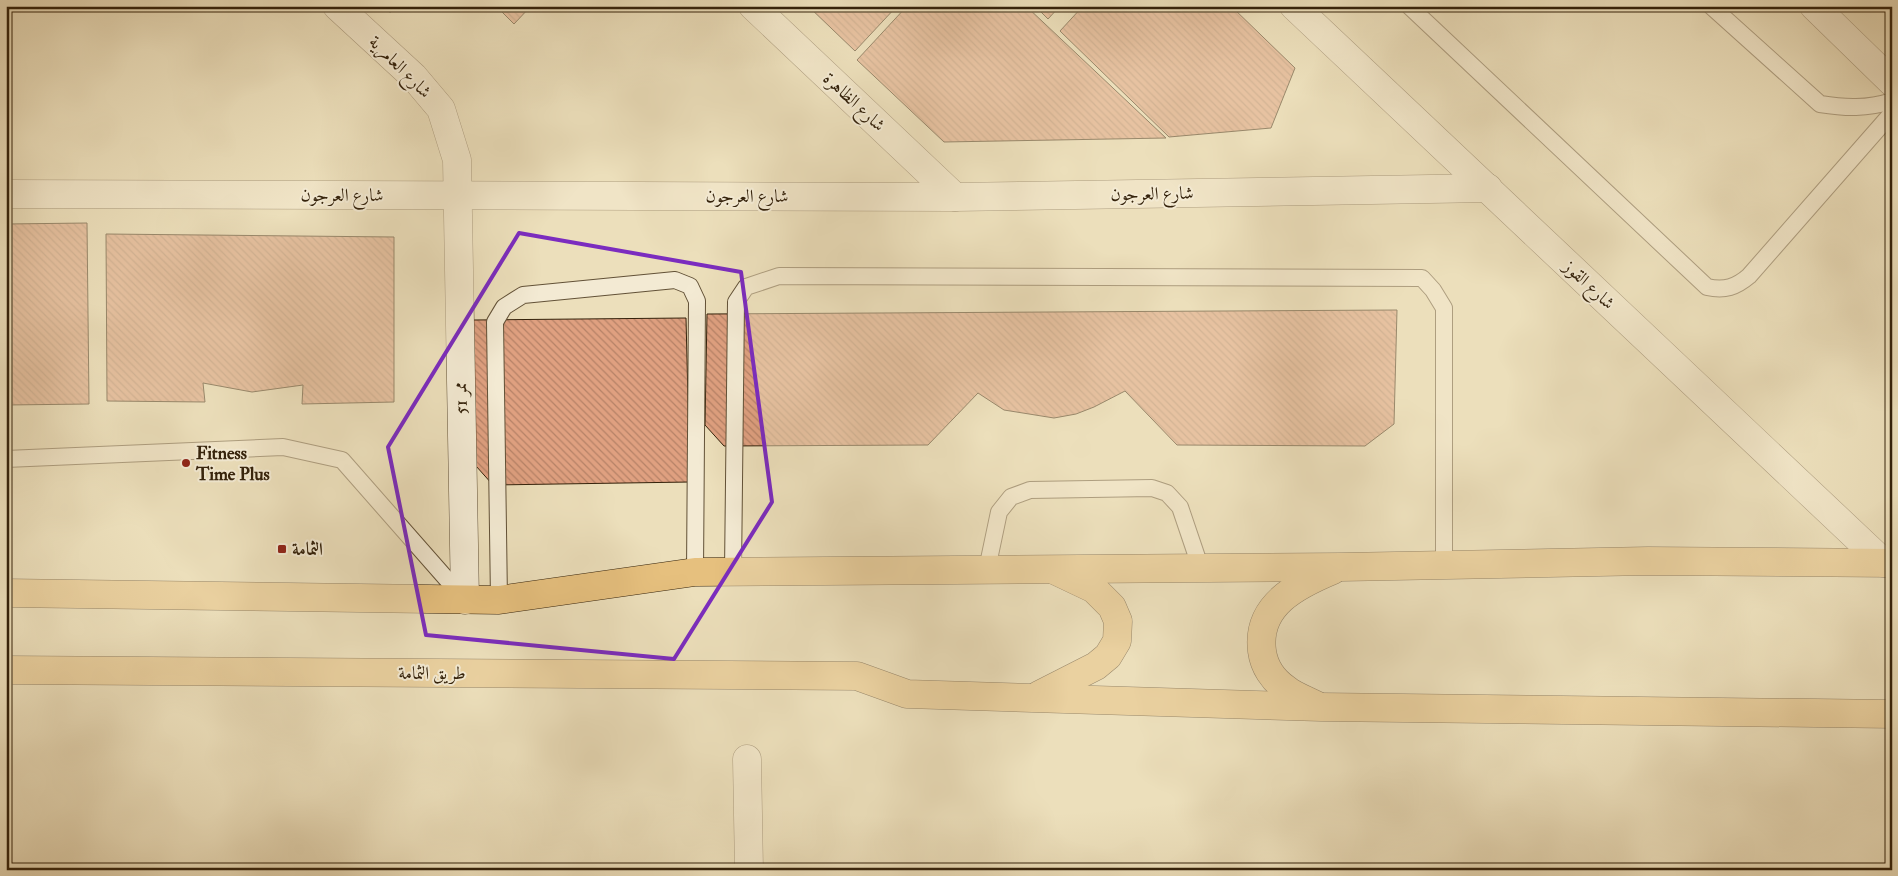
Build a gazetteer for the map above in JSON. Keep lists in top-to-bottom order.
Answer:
{
  "streets": {
    "main road": ["طريق الثمامة"],
    "street": [
      "شارع العامرية",
      "شارع الظاهرة",
      "شارع العرجون",
      "شارع القوز",
      "ممر 51"
    ]
  },
  "crossings": [
    ["شارع العامرية", "شارع العرجون"],
    ["شارع العامرية", "ممر 51"],
    ["شارع الظاهرة", "شارع العرجون"],
    ["شارع العرجون", "شارع القوز"],
    ["شارع العرجون", "ممر 51"]
  ],
  "places": {
    "other": ["Fitness Time Plus"],
    "transit": ["الثمامة"]
  }
}
